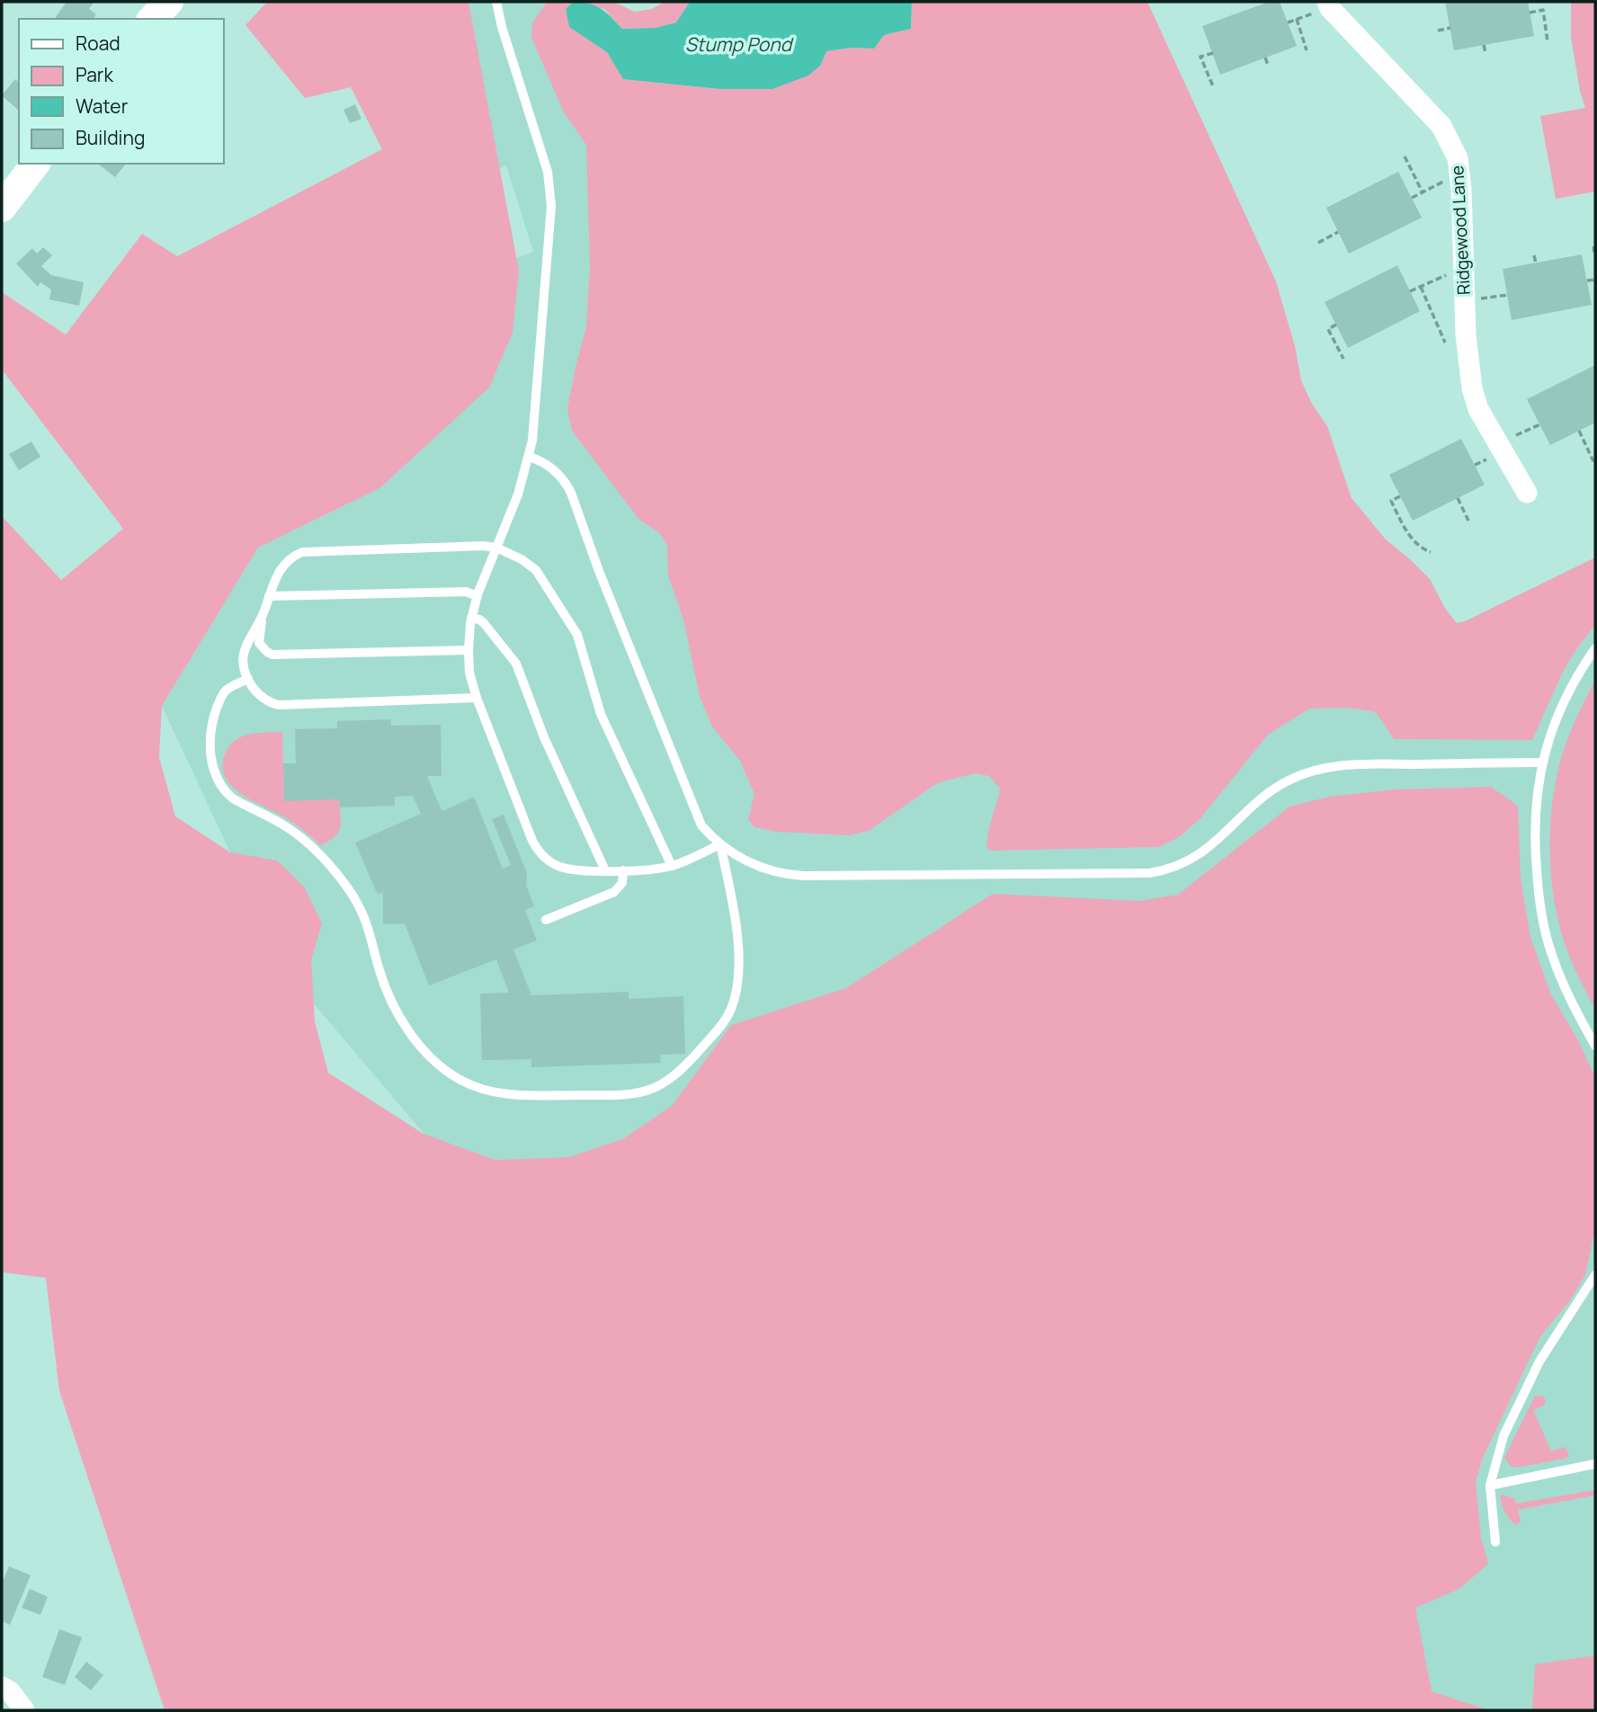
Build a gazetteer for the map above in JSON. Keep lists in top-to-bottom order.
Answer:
{
  "streets": {
    "street": ["Ridgewood Lane"]
  },
  "water": ["Stump Pond"],
  "legend": [
    "Road",
    "Park",
    "Water",
    "Building"
  ]
}
